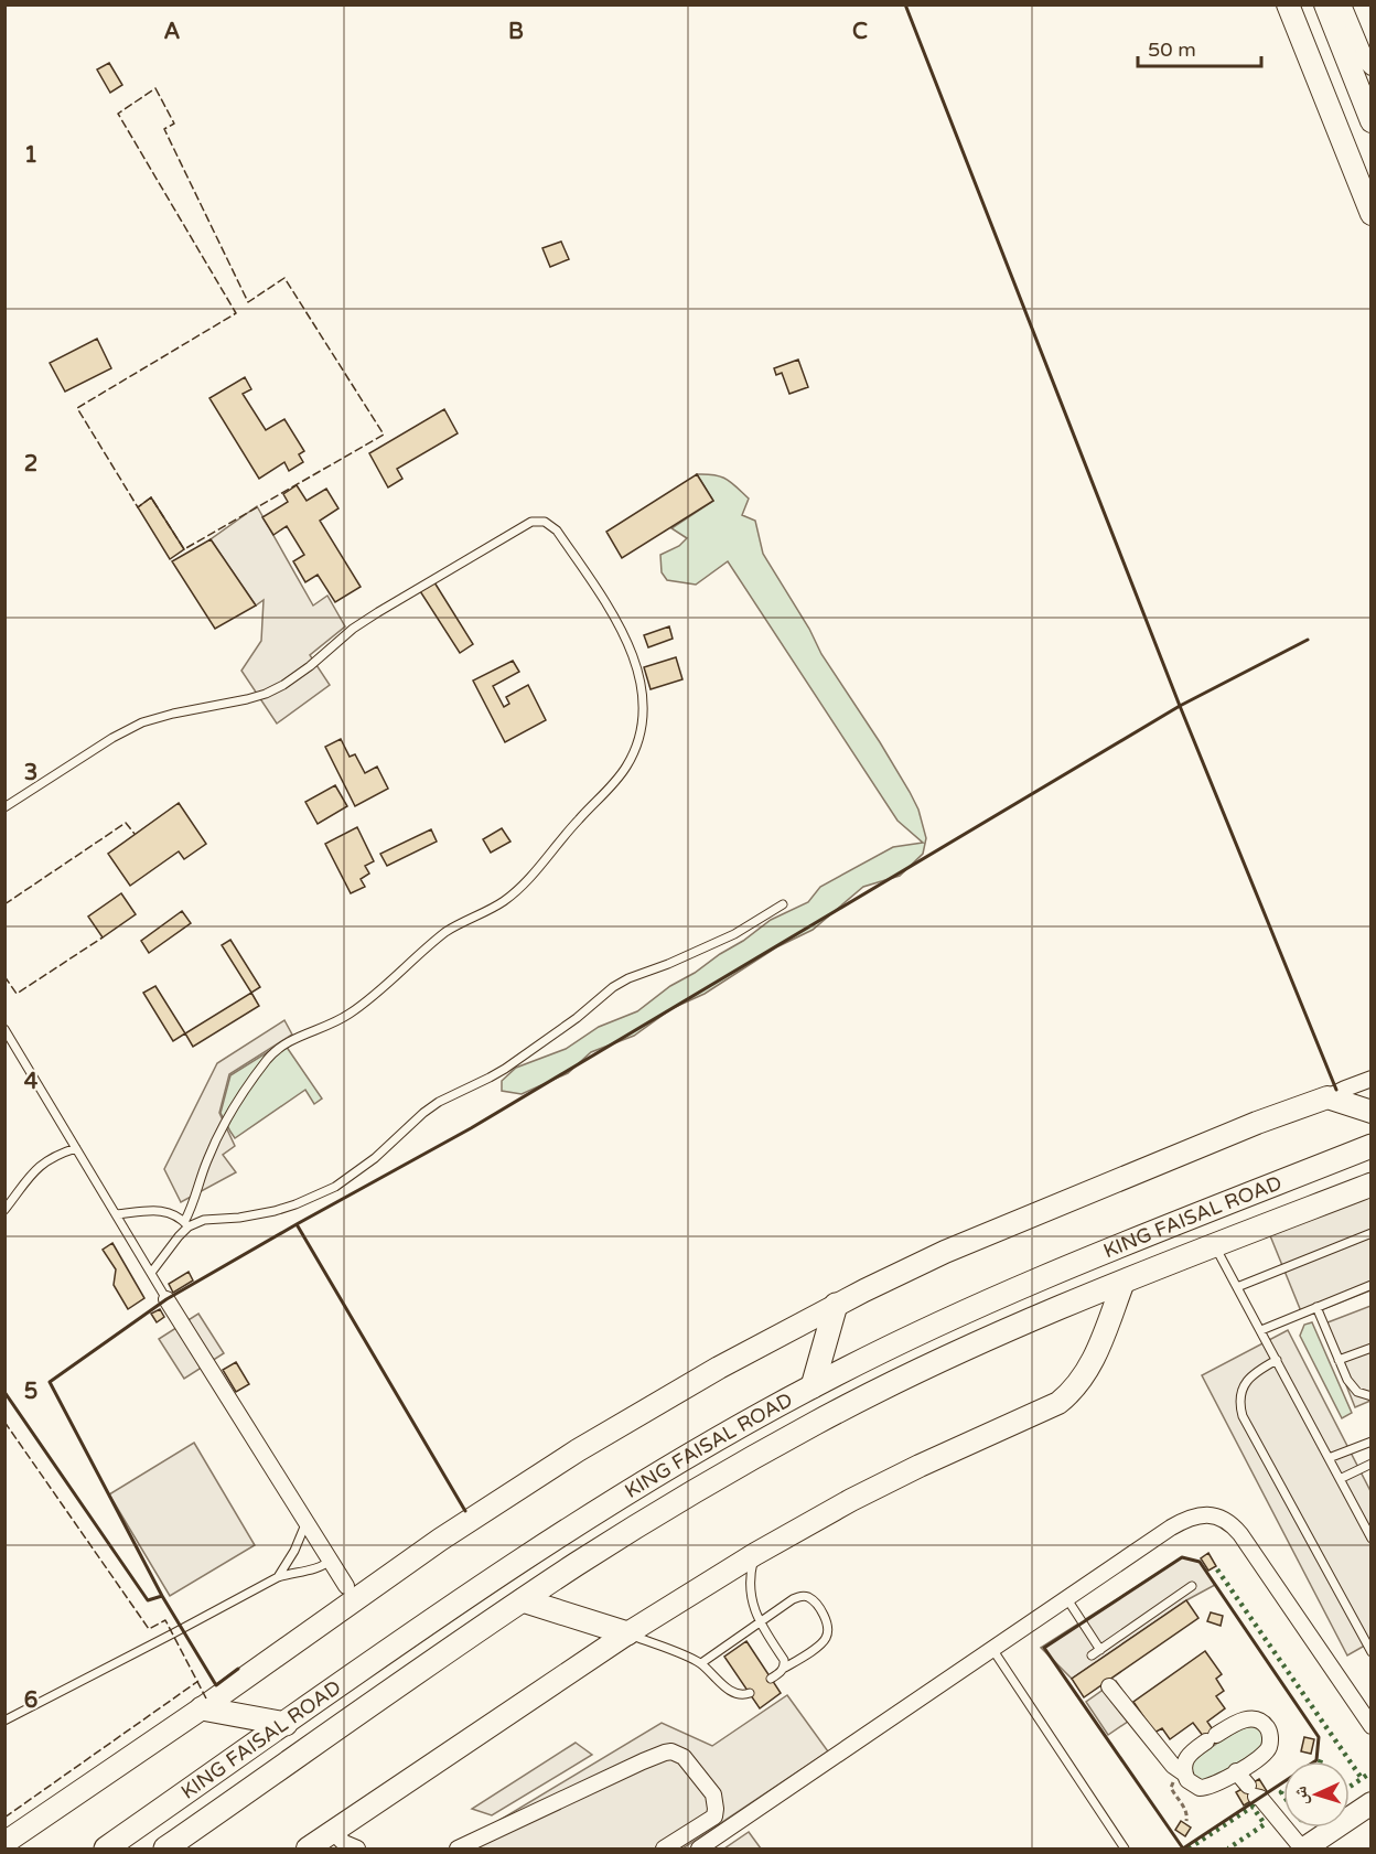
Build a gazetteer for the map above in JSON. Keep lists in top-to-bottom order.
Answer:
{
  "streets": {
    "main road": ["KING FAISAL ROAD"]
  },
  "scale_bar": "50 m",
  "north": "left",
  "grid": {
    "columns": ["A", "B", "C"],
    "rows": [
      "1",
      "2",
      "3",
      "4",
      "5",
      "6"
    ]
  }
}
